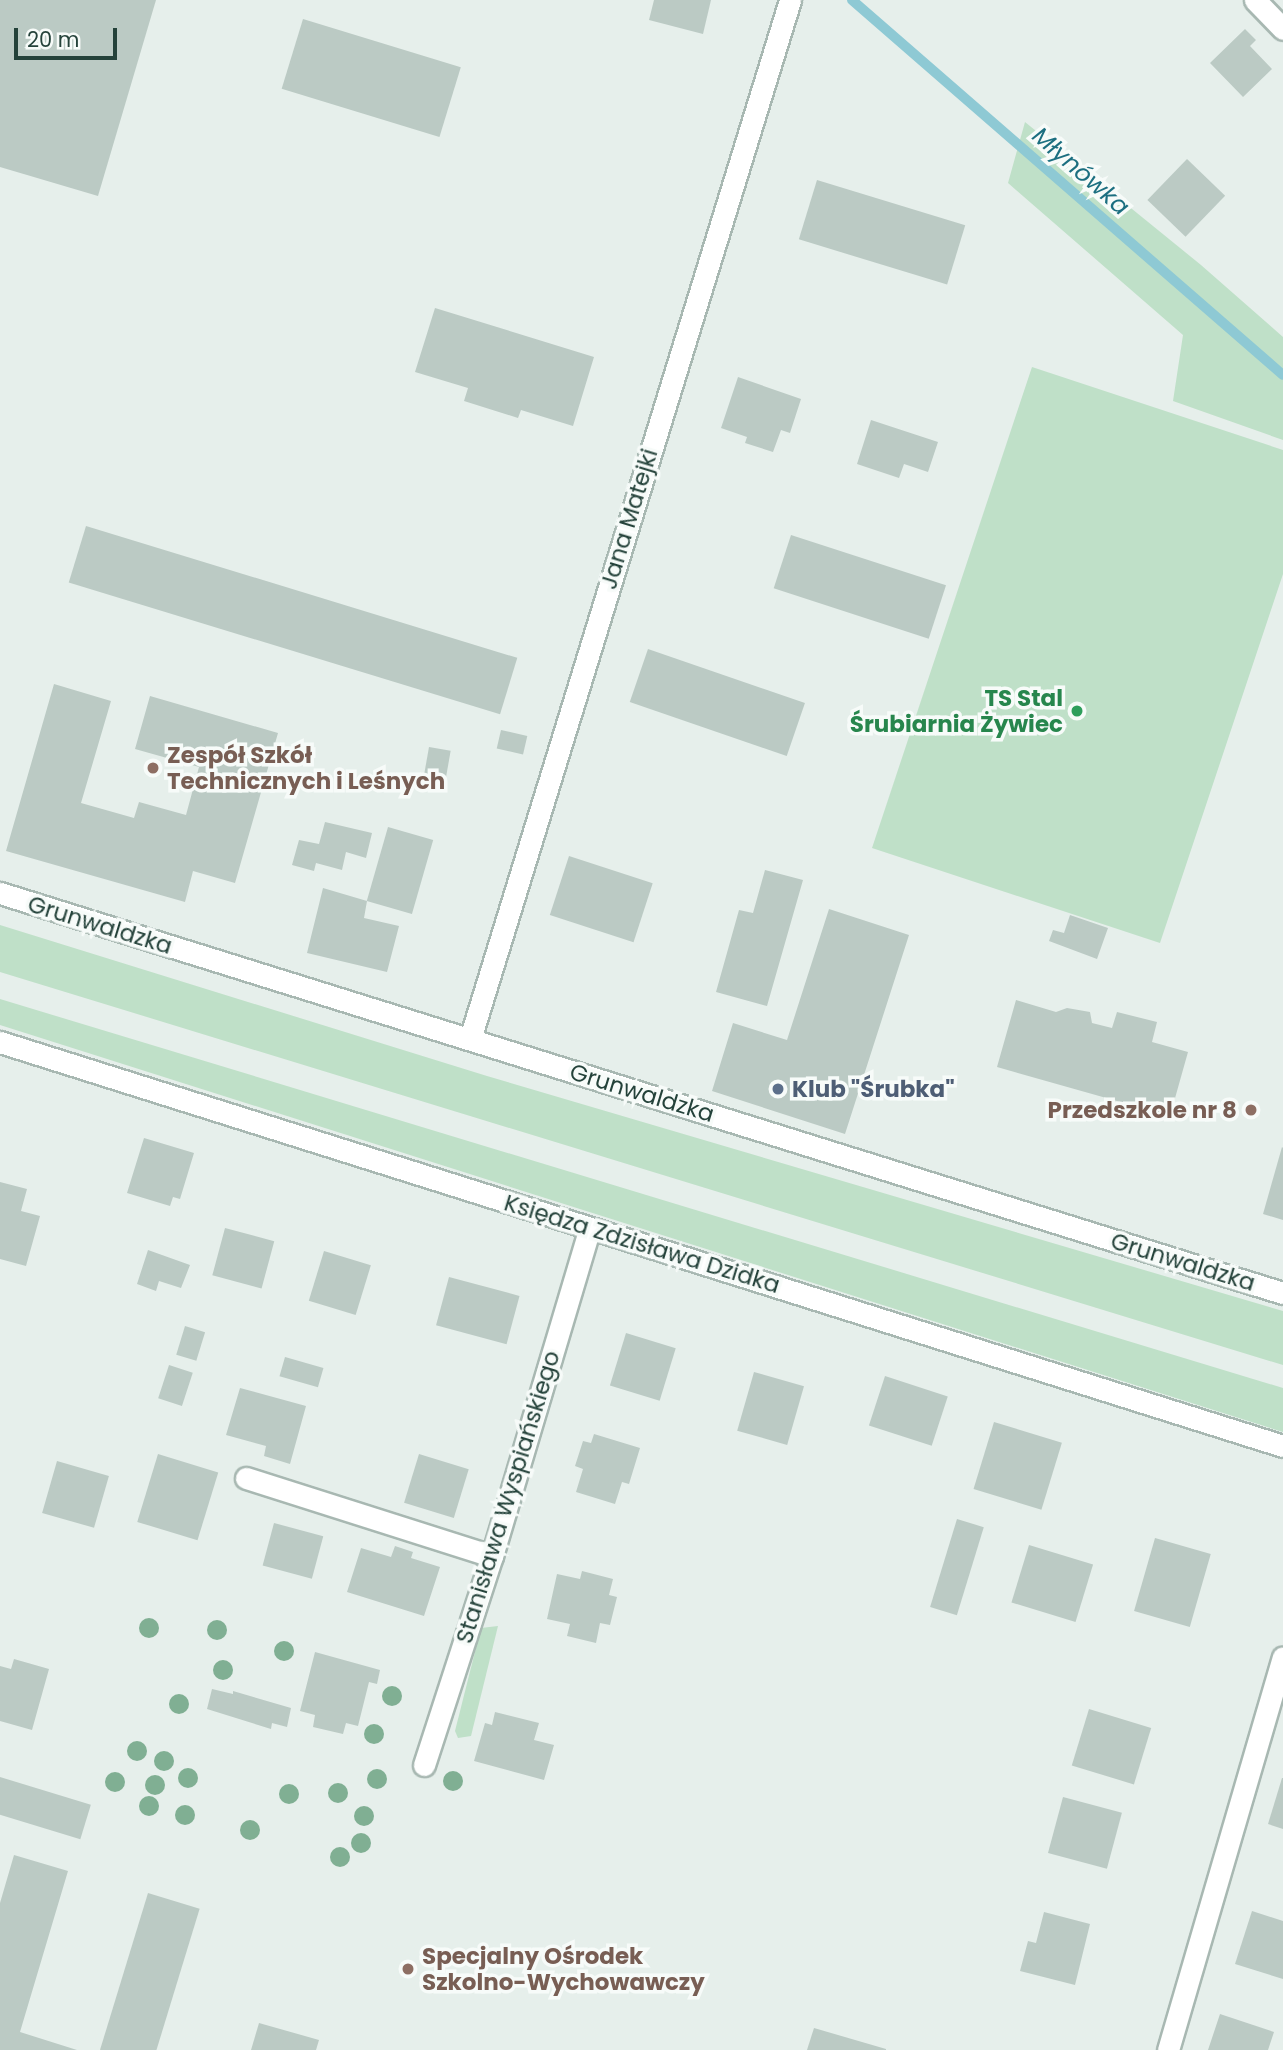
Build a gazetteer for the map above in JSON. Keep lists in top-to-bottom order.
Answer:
{
  "streets": {
    "street": [
      "Jana Matejki",
      "Grunwaldzka",
      "Księdza Zdzisława Dzidka",
      "Stanisława Wyspiańskiego"
    ]
  },
  "crossings": [
    ["Jana Matejki", "Grunwaldzka"],
    ["Księdza Zdzisława Dzidka", "Stanisława Wyspiańskiego"]
  ],
  "water": ["Młynówka"],
  "places": [
    "TS Stal Śrubiarnia Żywiec",
    "Zespół Szkół Technicznych i Leśnych",
    "Klub \"Śrubka\"",
    "Przedszkole nr 8",
    "Specjalny Ośrodek Szkolno-Wychowawczy"
  ],
  "scale_bar": "20 m"
}
